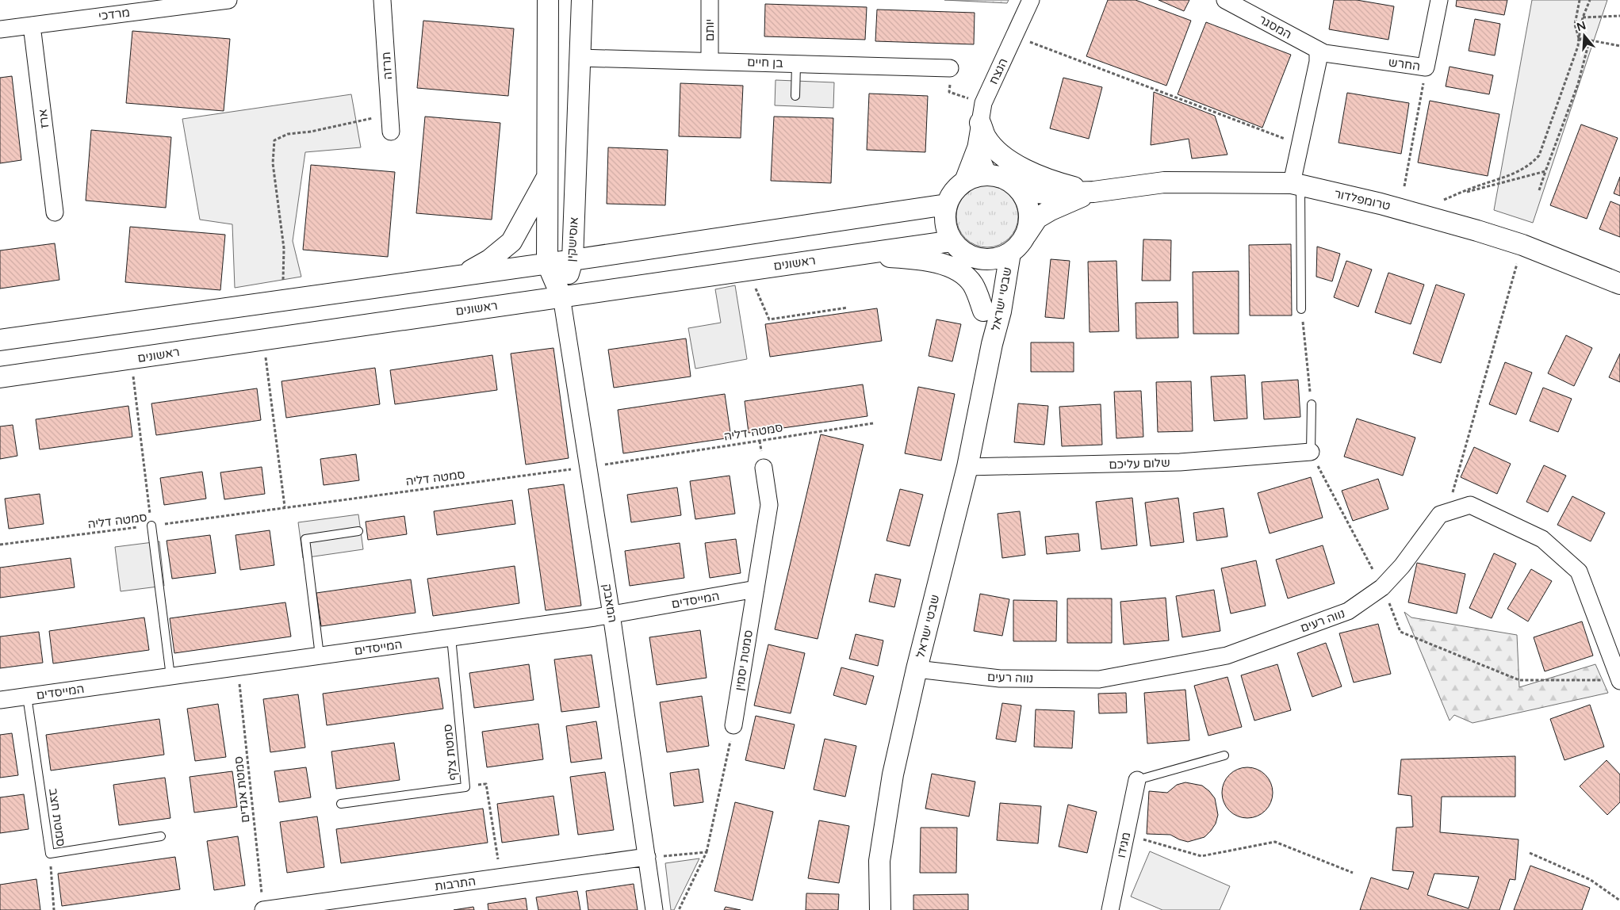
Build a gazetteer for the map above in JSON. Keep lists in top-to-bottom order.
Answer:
{
  "streets": {
    "street": [
      "מרדכי",
      "המסגר",
      "יותם",
      "בן חיים",
      "החרש",
      "תרזה",
      "הנצח",
      "ארז",
      "טרומפלדור",
      "אוסישקין",
      "ראשונים",
      "שבטי ישראל",
      "שלום עליכם",
      "המייסדים",
      "המאבק",
      "נווה רעים",
      "סמטת יסמין",
      "מגידו",
      "התרבות"
    ],
    "lane": ["סמטת צלף", "סמטת חצב"],
    "path": ["סמטה דליה", "סמטת אגדים"]
  },
  "crossings": [
    ["מרדכי", "ארז"],
    ["המסגר", "החרש"],
    ["יותם", "בן חיים"],
    ["בן חיים", "אוסישקין"],
    ["הנצח", "טרומפלדור"],
    ["הנצח", "ראשונים"],
    ["הנצח", "שבטי ישראל"],
    ["טרומפלדור", "ראשונים"],
    ["טרומפלדור", "שבטי ישראל"],
    ["אוסישקין", "ראשונים"],
    ["אוסישקין", "המאבק"],
    ["ראשונים", "שבטי ישראל"],
    ["ראשונים", "המאבק"],
    ["שבטי ישראל", "שלום עליכם"],
    ["שבטי ישראל", "נווה רעים"],
    ["סמטה דליה", "המאבק"],
    ["המייסדים", "המאבק"],
    ["המייסדים", "סמטת יסמין"],
    ["המייסדים", "סמטת צלף"],
    ["המייסדים", "סמטת אגדים"],
    ["המייסדים", "סמטת חצב"],
    ["המאבק", "התרבות"],
    ["סמטת אגדים", "התרבות"]
  ],
  "north": "top"
}
